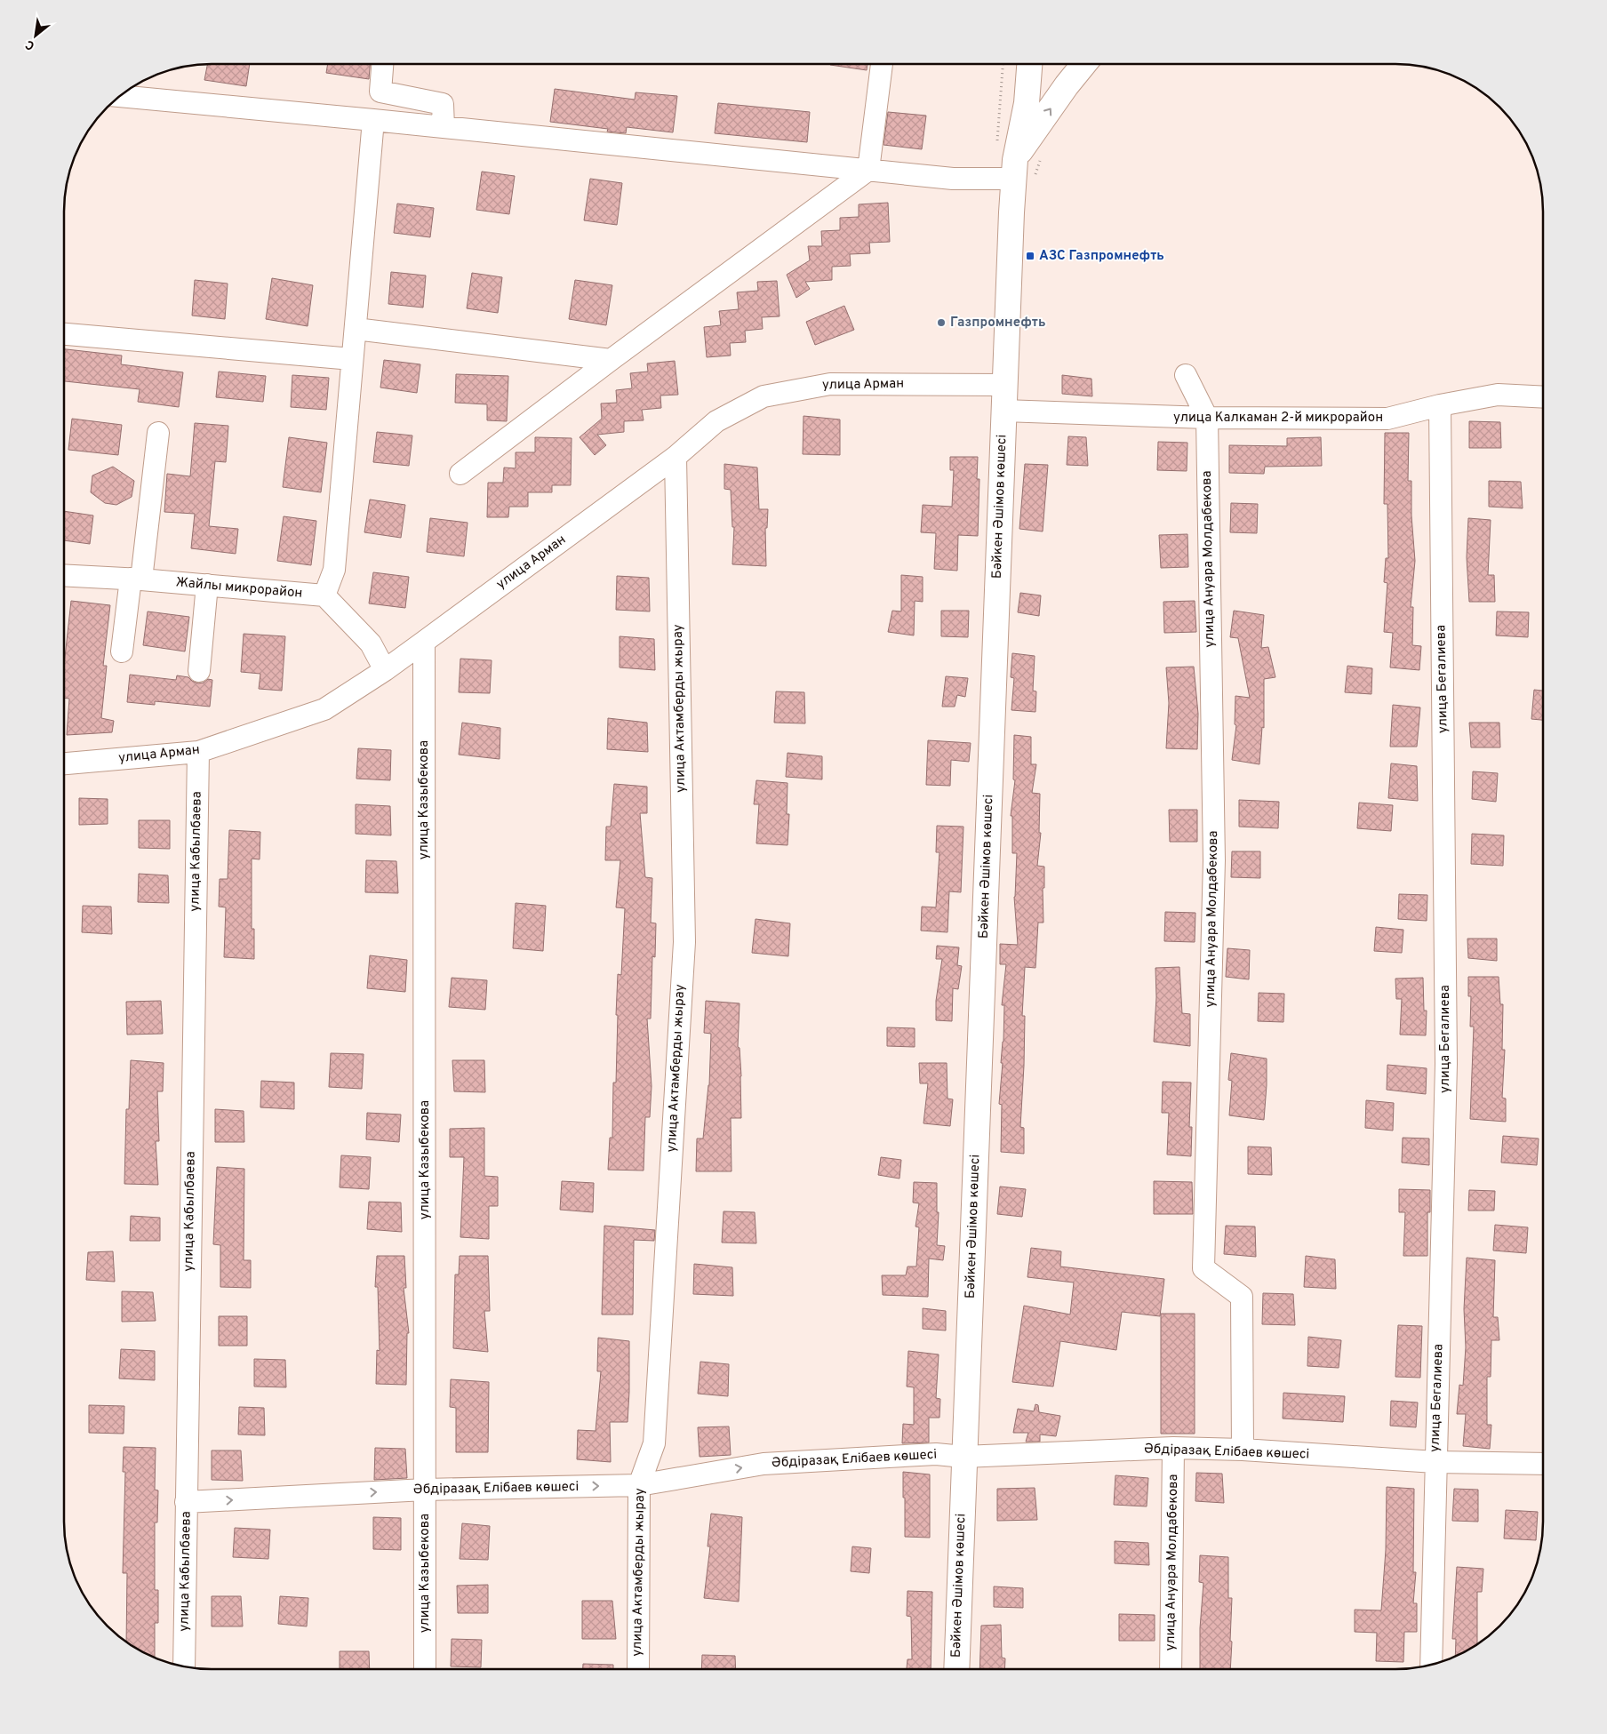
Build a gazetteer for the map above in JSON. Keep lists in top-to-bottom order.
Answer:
{
  "streets": {
    "main road": ["Бәйкен Әшімов көшесі"],
    "street": [
      "улица Арман",
      "улица Калкаман 2-й микрорайон",
      "улица Ануара Молдабекова",
      "Жайлы микрорайон",
      "улица Бегалиева",
      "улица Актамберды жырау",
      "улица Казыбекова",
      "улица Кабылбаева",
      "Әбдіразақ Елібаев көшесі"
    ]
  },
  "crossings": [
    ["улица Арман", "Бәйкен Әшімов көшесі"],
    ["улица Арман", "улица Актамберды жырау"],
    ["улица Арман", "улица Казыбекова"],
    ["улица Арман", "улица Кабылбаева"],
    ["улица Калкаман 2-й микрорайон", "Бәйкен Әшімов көшесі"],
    ["улица Калкаман 2-й микрорайон", "улица Ануара Молдабекова"],
    ["улица Калкаман 2-й микрорайон", "улица Бегалиева"],
    ["Бәйкен Әшімов көшесі", "Әбдіразақ Елібаев көшесі"],
    ["улица Ануара Молдабекова", "Әбдіразақ Елібаев көшесі"],
    ["улица Бегалиева", "Әбдіразақ Елібаев көшесі"],
    ["улица Актамберды жырау", "Әбдіразақ Елібаев көшесі"],
    ["улица Казыбекова", "Әбдіразақ Елібаев көшесі"],
    ["улица Кабылбаева", "Әбдіразақ Елібаев көшесі"]
  ],
  "one_way": ["Әбдіразақ Елібаев көшесі"],
  "places": {
    "transit": ["АЗС Газпромнефть"],
    "other": ["Газпромнефть"]
  },
  "north": "bottom left"
}
